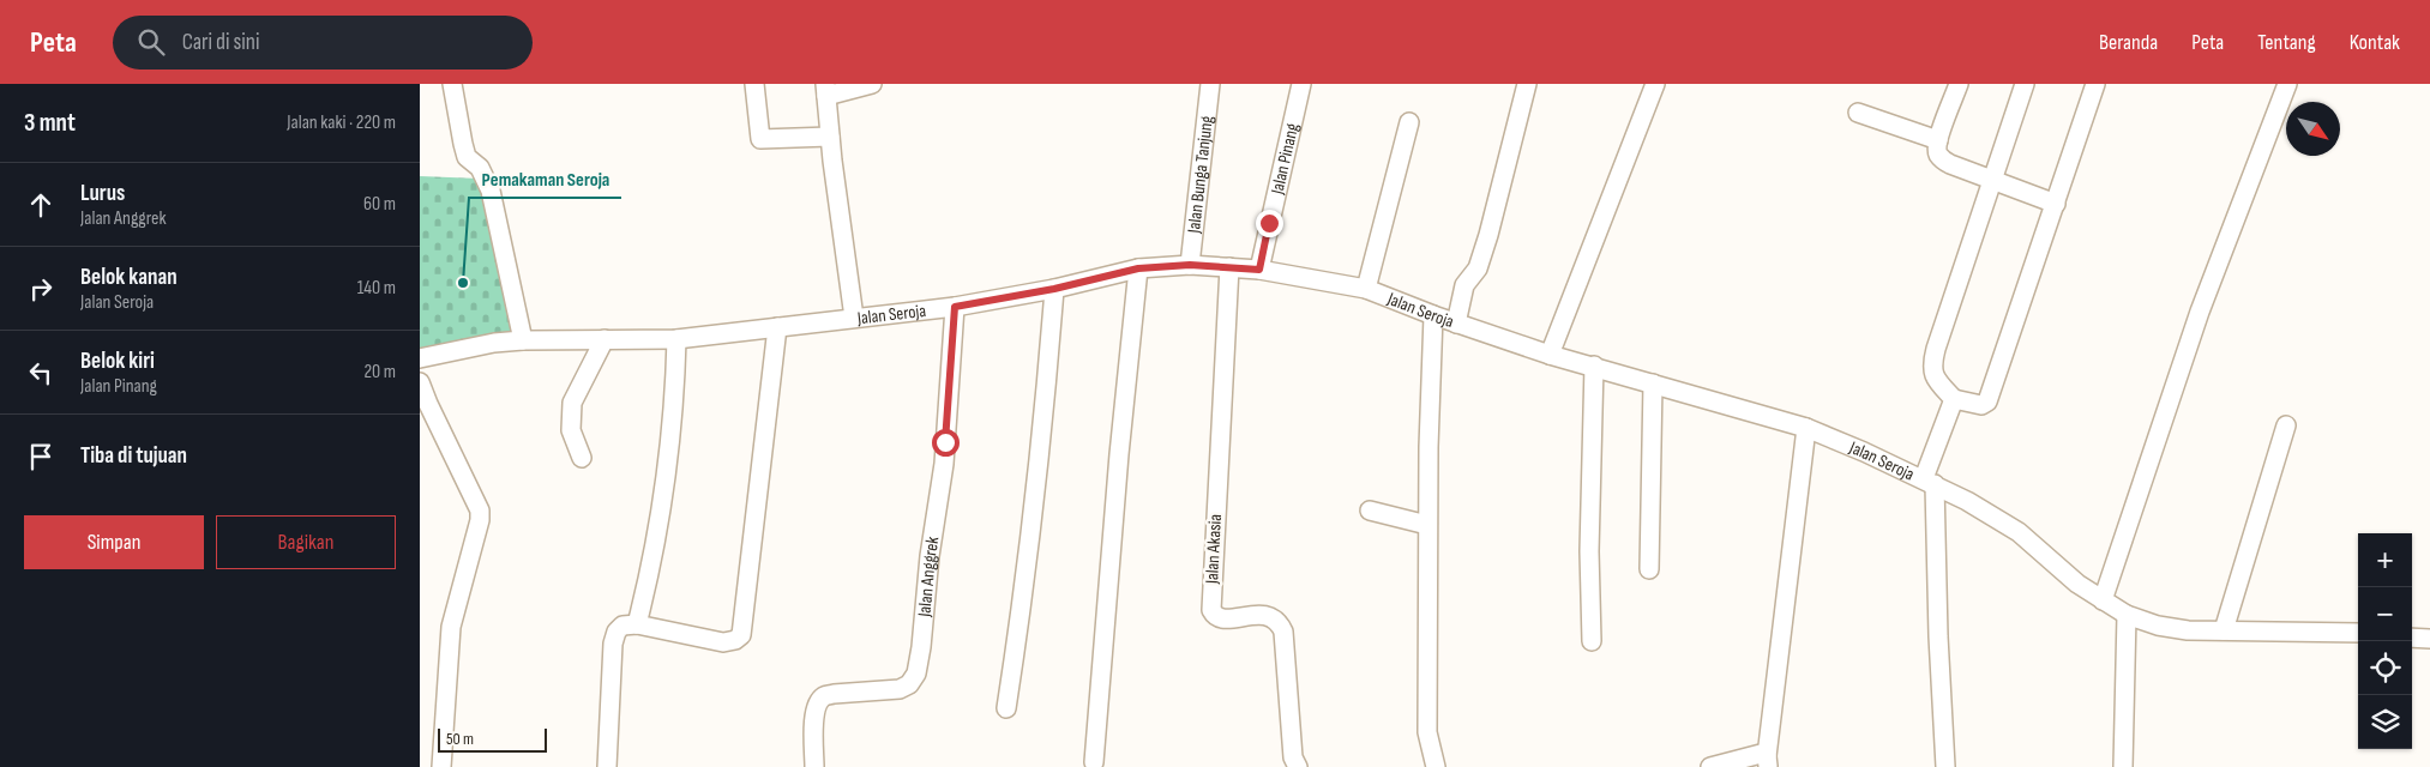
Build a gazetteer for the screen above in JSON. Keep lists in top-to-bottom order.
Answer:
{
  "streets": {
    "street": [
      "Jalan Pinang",
      "Jalan Bunga Tanjung",
      "Jalan Seroja",
      "Jalan Akasia",
      "Jalan Anggrek"
    ]
  },
  "crossings": [
    ["Jalan Pinang", "Jalan Seroja"],
    ["Jalan Bunga Tanjung", "Jalan Seroja"],
    ["Jalan Seroja", "Jalan Akasia"],
    ["Jalan Seroja", "Jalan Anggrek"]
  ],
  "places": ["Pemakaman Seroja"],
  "scale_bar": "50 m",
  "north": "bottom right",
  "page": {
    "header": "Peta",
    "search": "Cari di sini",
    "nav": [
      "Beranda",
      "Peta",
      "Tentang",
      "Kontak"
    ],
    "heading": ["3 mnt", "Jalan kaki · 220 m"],
    "list": [
      ["Lurus", "Jalan Anggrek", "60 m"],
      ["Belok kanan", "Jalan Seroja", "140 m"],
      ["Belok kiri", "Jalan Pinang", "20 m"],
      "Tiba di tujuan"
    ],
    "buttons": ["Simpan", "Bagikan"],
    "map_buttons": ["+", "−"],
    "scale": "50 m"
  }
}
